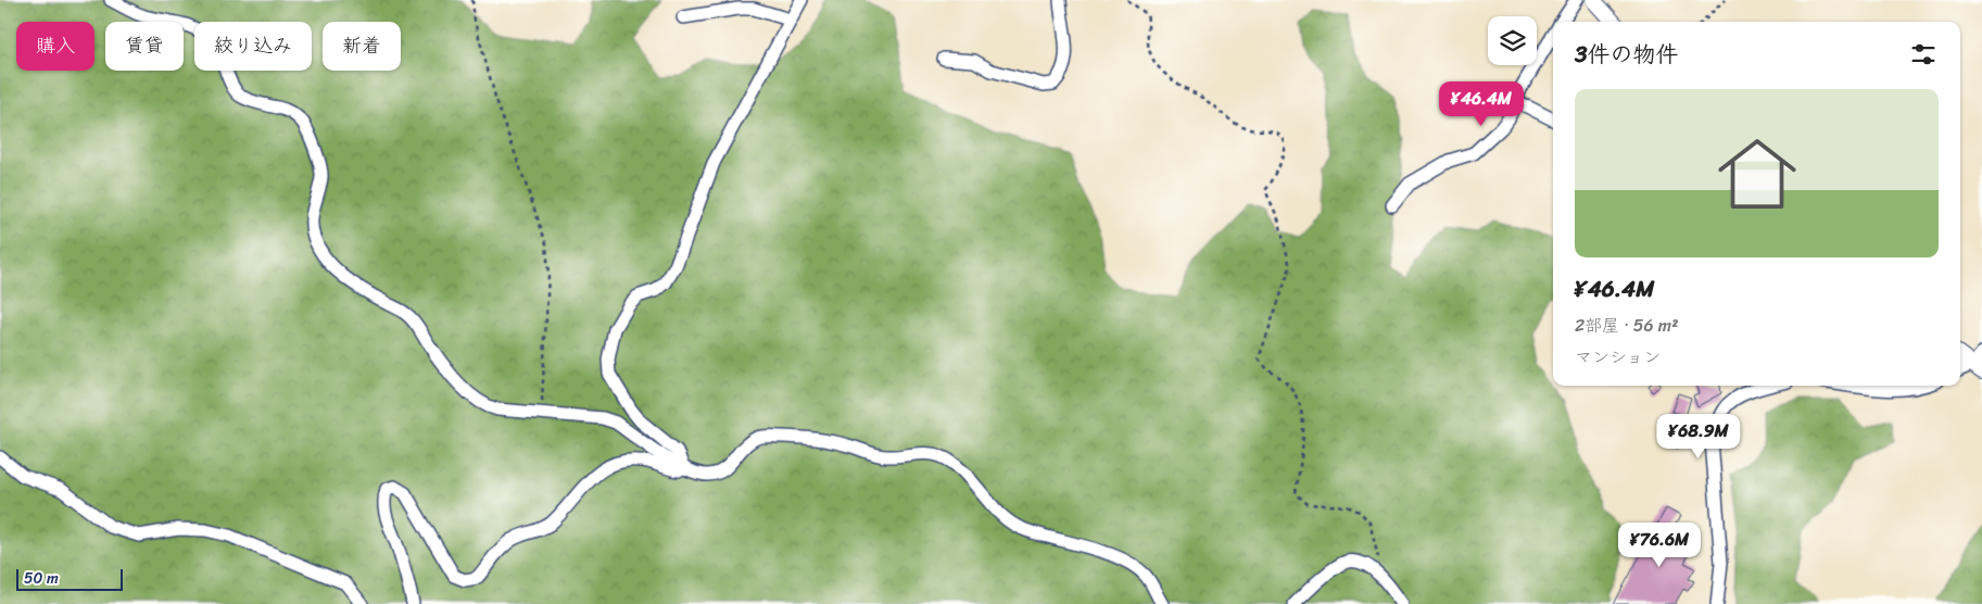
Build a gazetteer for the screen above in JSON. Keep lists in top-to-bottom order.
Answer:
{
  "scale_bar": "50 m",
  "page": {
    "chip": [
      "購入",
      "賃貸",
      "絞り込み",
      "新着"
    ],
    "heading": "3件の物件",
    "price": ["¥46.4M", "¥68.9M", "¥76.6M"],
    "list": [
      {
        "name": "¥46.4M",
        "note": "2部屋 · 56 m² · マンション"
      }
    ],
    "scale": "50 m"
  }
}
